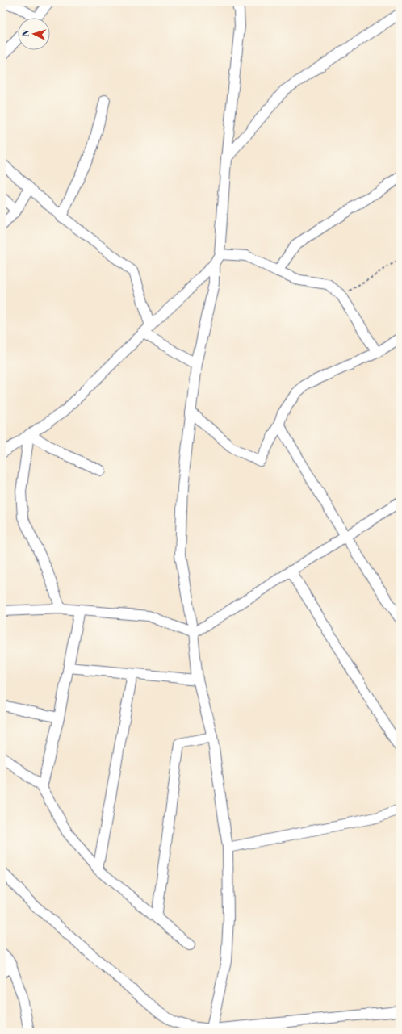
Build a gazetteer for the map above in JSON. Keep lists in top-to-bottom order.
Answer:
{
  "north": "left"
}
